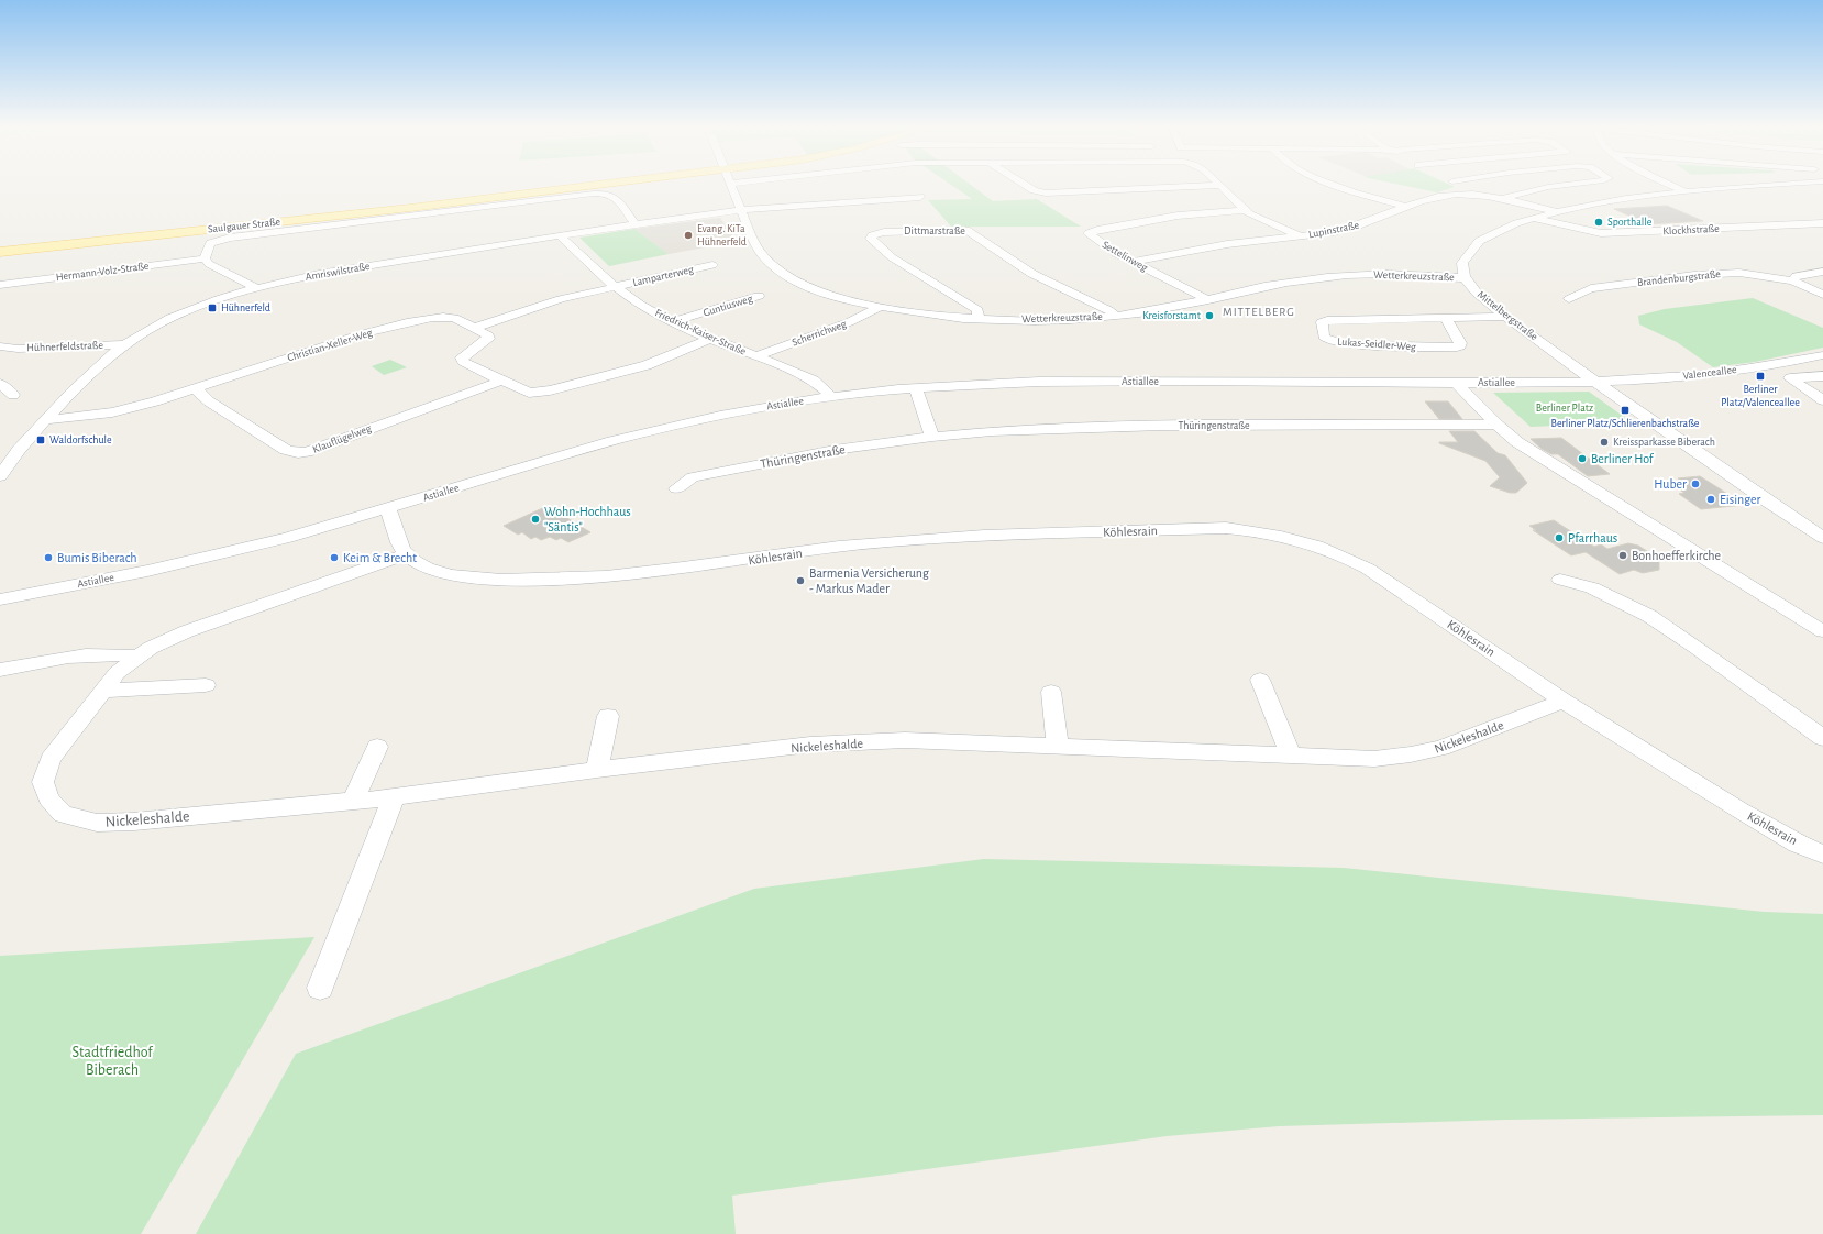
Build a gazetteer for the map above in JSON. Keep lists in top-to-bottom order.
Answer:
{
  "streets": {
    "main road": ["Saulgauer Straße"],
    "street": [
      "Lupinstraße",
      "Klockhstraße",
      "Dittmarstraße",
      "Settelinweg",
      "Hermann-Volz-Straße",
      "Amriswilstraße",
      "Lamparterweg",
      "Wetterkreuzstraße",
      "Brandenburgstraße",
      "Guntiusweg",
      "Mittelbergstraße",
      "Friedrich-Kaiser-Straße",
      "Scherrichweg",
      "Lukas-Seidler-Weg",
      "Christian-Xeller-Weg",
      "Hühnerfeldstraße",
      "Valenceallee",
      "Astiallee",
      "Thüringenstraße",
      "Klauflügelweg",
      "Köhlesrain",
      "Nickeleshalde"
    ]
  },
  "crossings": [
    ["Lupinstraße", "Settelinweg"],
    ["Lupinstraße", "Mittelbergstraße"],
    ["Klockhstraße", "Mittelbergstraße"],
    ["Dittmarstraße", "Wetterkreuzstraße"],
    ["Settelinweg", "Wetterkreuzstraße"],
    ["Amriswilstraße", "Wetterkreuzstraße"],
    ["Amriswilstraße", "Friedrich-Kaiser-Straße"],
    ["Amriswilstraße", "Christian-Xeller-Weg"],
    ["Amriswilstraße", "Hühnerfeldstraße"],
    ["Lamparterweg", "Friedrich-Kaiser-Straße"],
    ["Wetterkreuzstraße", "Mittelbergstraße"],
    ["Wetterkreuzstraße", "Scherrichweg"],
    ["Guntiusweg", "Friedrich-Kaiser-Straße"],
    ["Mittelbergstraße", "Lukas-Seidler-Weg"],
    ["Mittelbergstraße", "Valenceallee"],
    ["Mittelbergstraße", "Astiallee"],
    ["Friedrich-Kaiser-Straße", "Scherrichweg"],
    ["Friedrich-Kaiser-Straße", "Astiallee"],
    ["Christian-Xeller-Weg", "Klauflügelweg"],
    ["Valenceallee", "Astiallee"],
    ["Köhlesrain", "Nickeleshalde"]
  ],
  "districts": ["MITTELBERG"],
  "parks": ["Berliner Platz", "Stadtfriedhof Biberach"],
  "places": {
    "other": [
      "Sporthalle",
      "Evang. KiTa Hühnerfeld",
      "Kreisforstamt",
      "Kreissparkasse Biberach",
      "Berliner Hof",
      "Huber",
      "Eisinger",
      "Wohn-Hochhaus \"Säntis\"",
      "Pfarrhaus",
      "Bonhoefferkirche",
      "Bumis Biberach",
      "Keim & Brecht",
      "Barmenia Versicherung - Markus Mader"
    ],
    "transit": [
      "Hühnerfeld",
      "Berliner Platz/Valenceallee",
      "Berliner Platz/Schlierenbachstraße",
      "Waldorfschule"
    ]
  }
}
